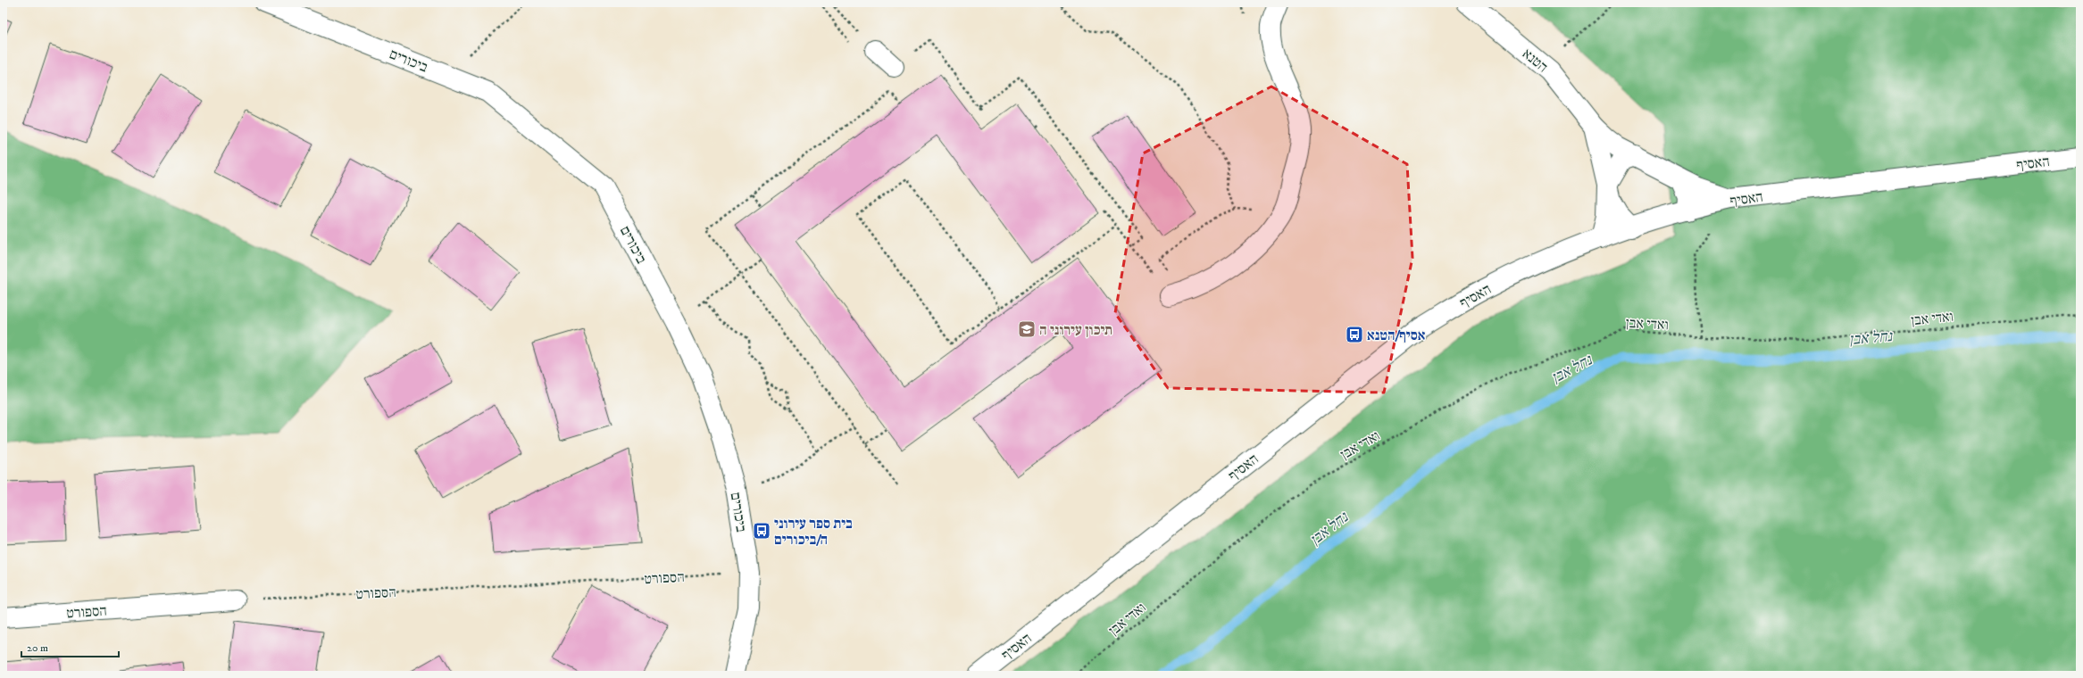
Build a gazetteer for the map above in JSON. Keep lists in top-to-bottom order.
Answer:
{
  "streets": {
    "street": [
      "ביכורים",
      "הטנא",
      "האסיף",
      "הספורט"
    ],
    "path": ["ואדי אבן"]
  },
  "crossings": [
    ["ביכורים", "הספורט"],
    ["הטנא", "האסיף"]
  ],
  "water": ["נחל אבן"],
  "places": {
    "school or university": ["תיכון עירוני ה"],
    "bus stop": ["אסיף/הטנא", "בית ספר עירוני ה/ביכורים"]
  },
  "scale_bar": "20 m"
}
